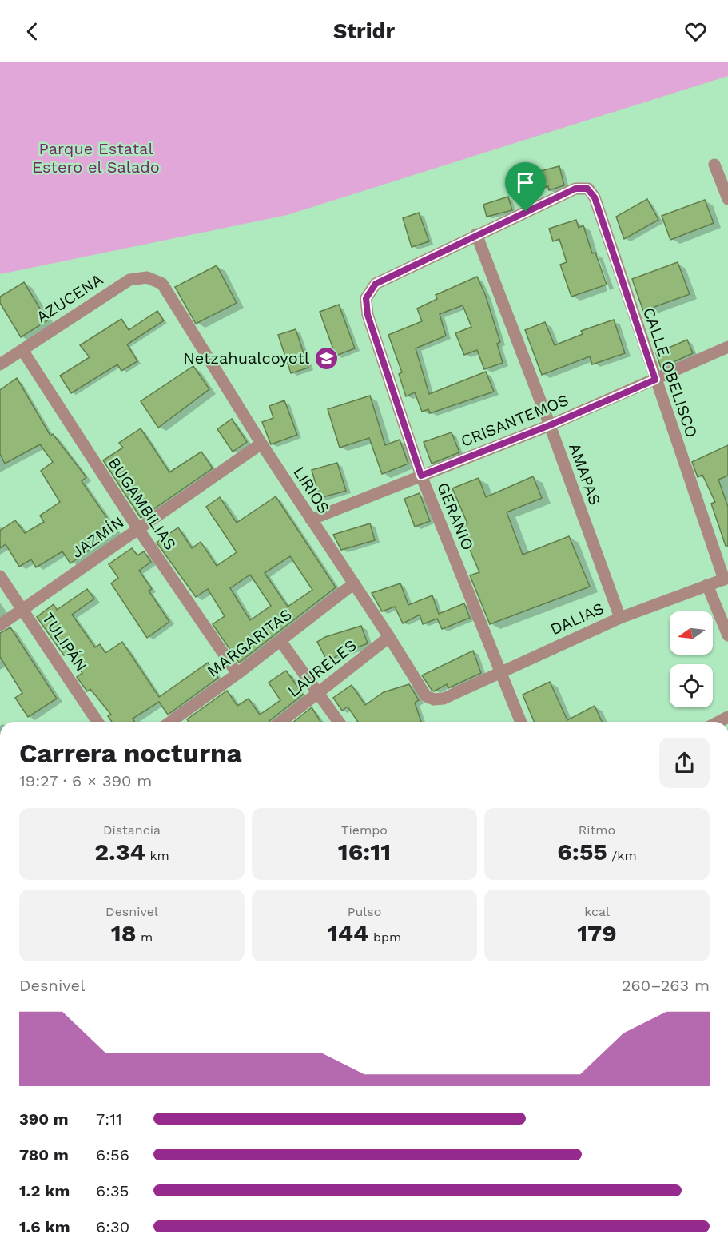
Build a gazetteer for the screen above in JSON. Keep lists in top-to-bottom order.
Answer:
{
  "streets": {
    "street": [
      "AZUCENA",
      "CALLE OBELISCO",
      "CRISANTEMOS",
      "AMAPAS",
      "LIRIOS",
      "BUGAMBILIAS",
      "GERANIO",
      "JAZMÍN",
      "DALIAS",
      "TULIPÁN",
      "MARGARITAS",
      "LAURELES"
    ]
  },
  "crossings": [
    ["AZUCENA", "LIRIOS"],
    ["AZUCENA", "BUGAMBILIAS"],
    ["CALLE OBELISCO", "CRISANTEMOS"],
    ["CALLE OBELISCO", "AMAPAS"],
    ["CALLE OBELISCO", "GERANIO"],
    ["CALLE OBELISCO", "DALIAS"],
    ["CRISANTEMOS", "AMAPAS"],
    ["CRISANTEMOS", "LIRIOS"],
    ["CRISANTEMOS", "GERANIO"],
    ["AMAPAS", "GERANIO"],
    ["AMAPAS", "DALIAS"],
    ["LIRIOS", "JAZMÍN"],
    ["LIRIOS", "DALIAS"],
    ["LIRIOS", "MARGARITAS"],
    ["LIRIOS", "LAURELES"],
    ["BUGAMBILIAS", "JAZMÍN"],
    ["BUGAMBILIAS", "MARGARITAS"],
    ["GERANIO", "DALIAS"],
    ["JAZMÍN", "TULIPÁN"]
  ],
  "parks": ["Parque Estatal Estero el Salado"],
  "places": {
    "school or university": ["Netzahualcoyotl"]
  },
  "north": "left",
  "page": {
    "header": "Stridr",
    "heading": ["Carrera nocturna", "19:27 · 6 × 390 m"],
    "stats": [
      ["Distancia", "2.34 km"],
      ["Tiempo", "16:11"],
      ["Ritmo", "6:55 /km"],
      ["Desnivel", "18 m"],
      ["Pulso", "144 bpm"],
      ["kcal", "179"]
    ],
    "chart": ["Desnivel", "260–263 m"],
    "list": [
      {
        "name": "390 m",
        "note": "7:11"
      },
      {
        "name": "780 m",
        "note": "6:56"
      },
      {
        "name": "1.2 km",
        "note": "6:35"
      },
      {
        "name": "1.6 km",
        "note": "6:30"
      }
    ]
  }
}
